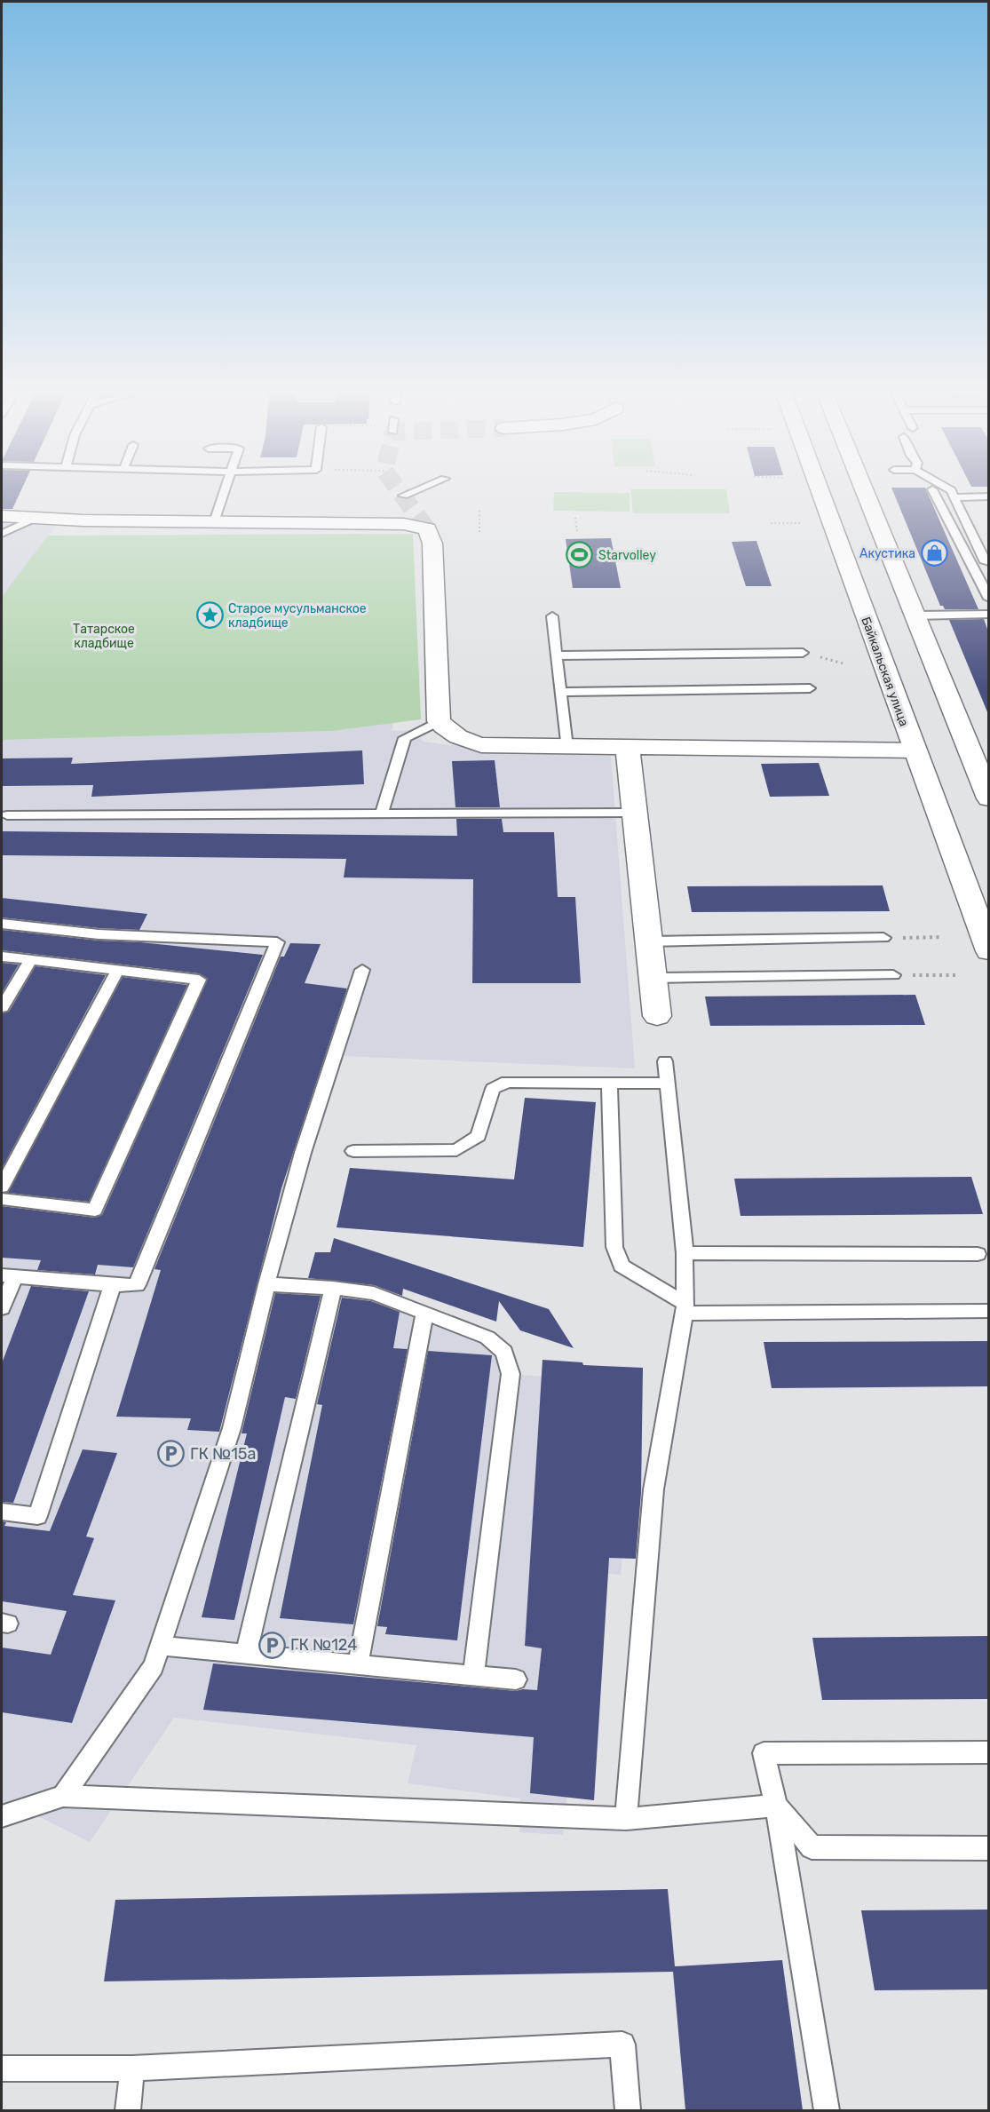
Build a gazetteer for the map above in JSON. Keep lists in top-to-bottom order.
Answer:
{
  "streets": {
    "main road": ["Байкальская улица"]
  },
  "parks": ["Татарское кладбище"],
  "places": {
    "shop": ["Акустика"],
    "sports": ["Starvolley"],
    "place": ["Старое мусульманское кладбище"],
    "parking": ["ГК №15а", "ГК №124"]
  }
}
